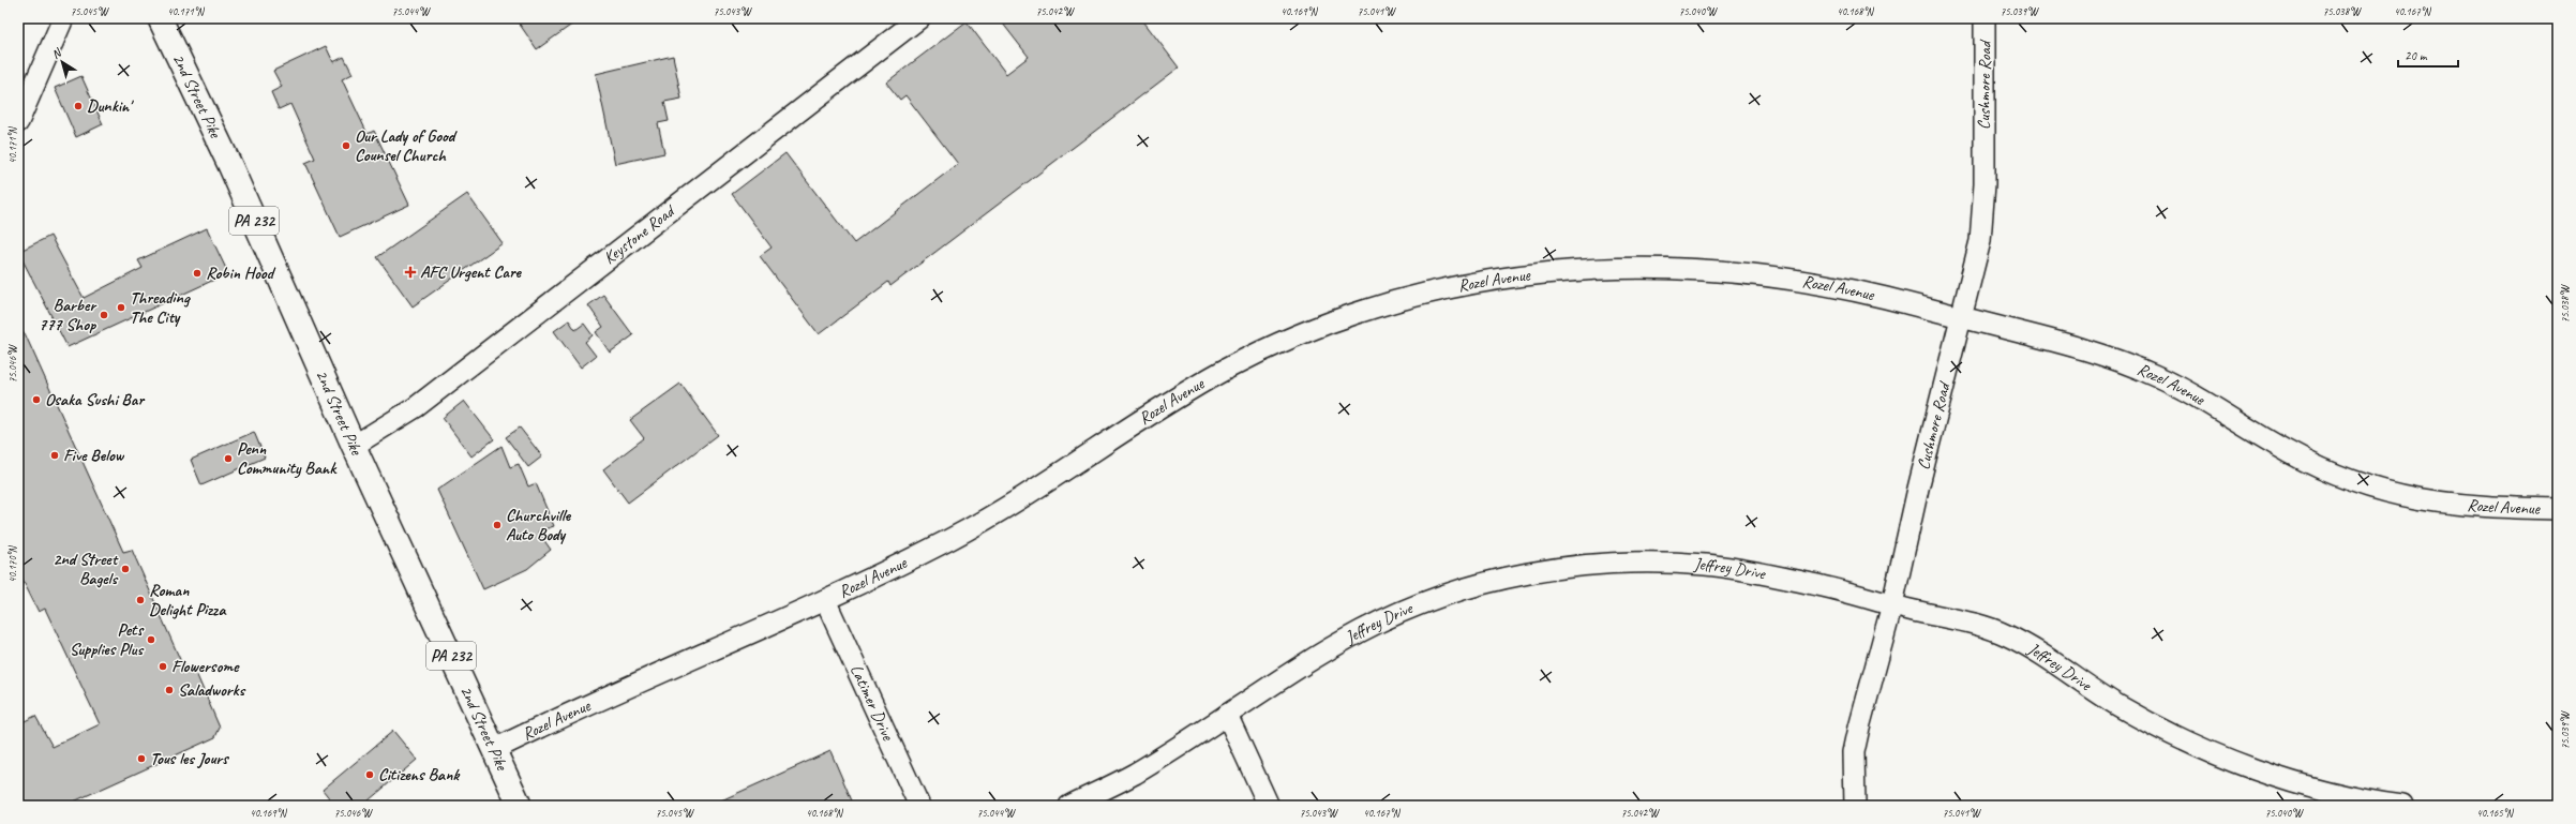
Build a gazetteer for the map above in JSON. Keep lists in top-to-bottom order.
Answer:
{
  "streets": {
    "main road": ["2nd Street Pike", "PA 232"],
    "street": [
      "Cushmore Road",
      "Keystone Road",
      "Rozel Avenue",
      "Jeffrey Drive",
      "Latimer Drive"
    ]
  },
  "crossings": [
    ["Cushmore Road", "Rozel Avenue"],
    ["Cushmore Road", "Jeffrey Drive"],
    ["2nd Street Pike", "Keystone Road"],
    ["2nd Street Pike", "Rozel Avenue"],
    ["Rozel Avenue", "Latimer Drive"]
  ],
  "places": {
    "other": [
      "Dunkin'",
      "Our Lady of Good Counsel Church",
      "Robin Hood",
      "Threading The City",
      "Barber 777 Shop",
      "Osaka Sushi Bar",
      "Five Below",
      "Penn Community Bank",
      "Churchville Auto Body",
      "2nd Street Bagels",
      "Roman Delight Pizza",
      "Pets Supplies Plus",
      "Flowersome",
      "Saladworks",
      "Tous les Jours",
      "Citizens Bank"
    ],
    "health": ["AFC Urgent Care"]
  },
  "scale_bar": "20 m",
  "north": "top left",
  "coordinates": [
    "75.045°W",
    "40.171°N",
    "75.044°W",
    "75.043°W",
    "75.042°W",
    "40.169°N",
    "75.041°W",
    "75.040°W",
    "40.168°N",
    "75.039°W",
    "75.038°W",
    "40.167°N",
    "75.046°W",
    "40.170°N",
    "40.165°N"
  ]
}
